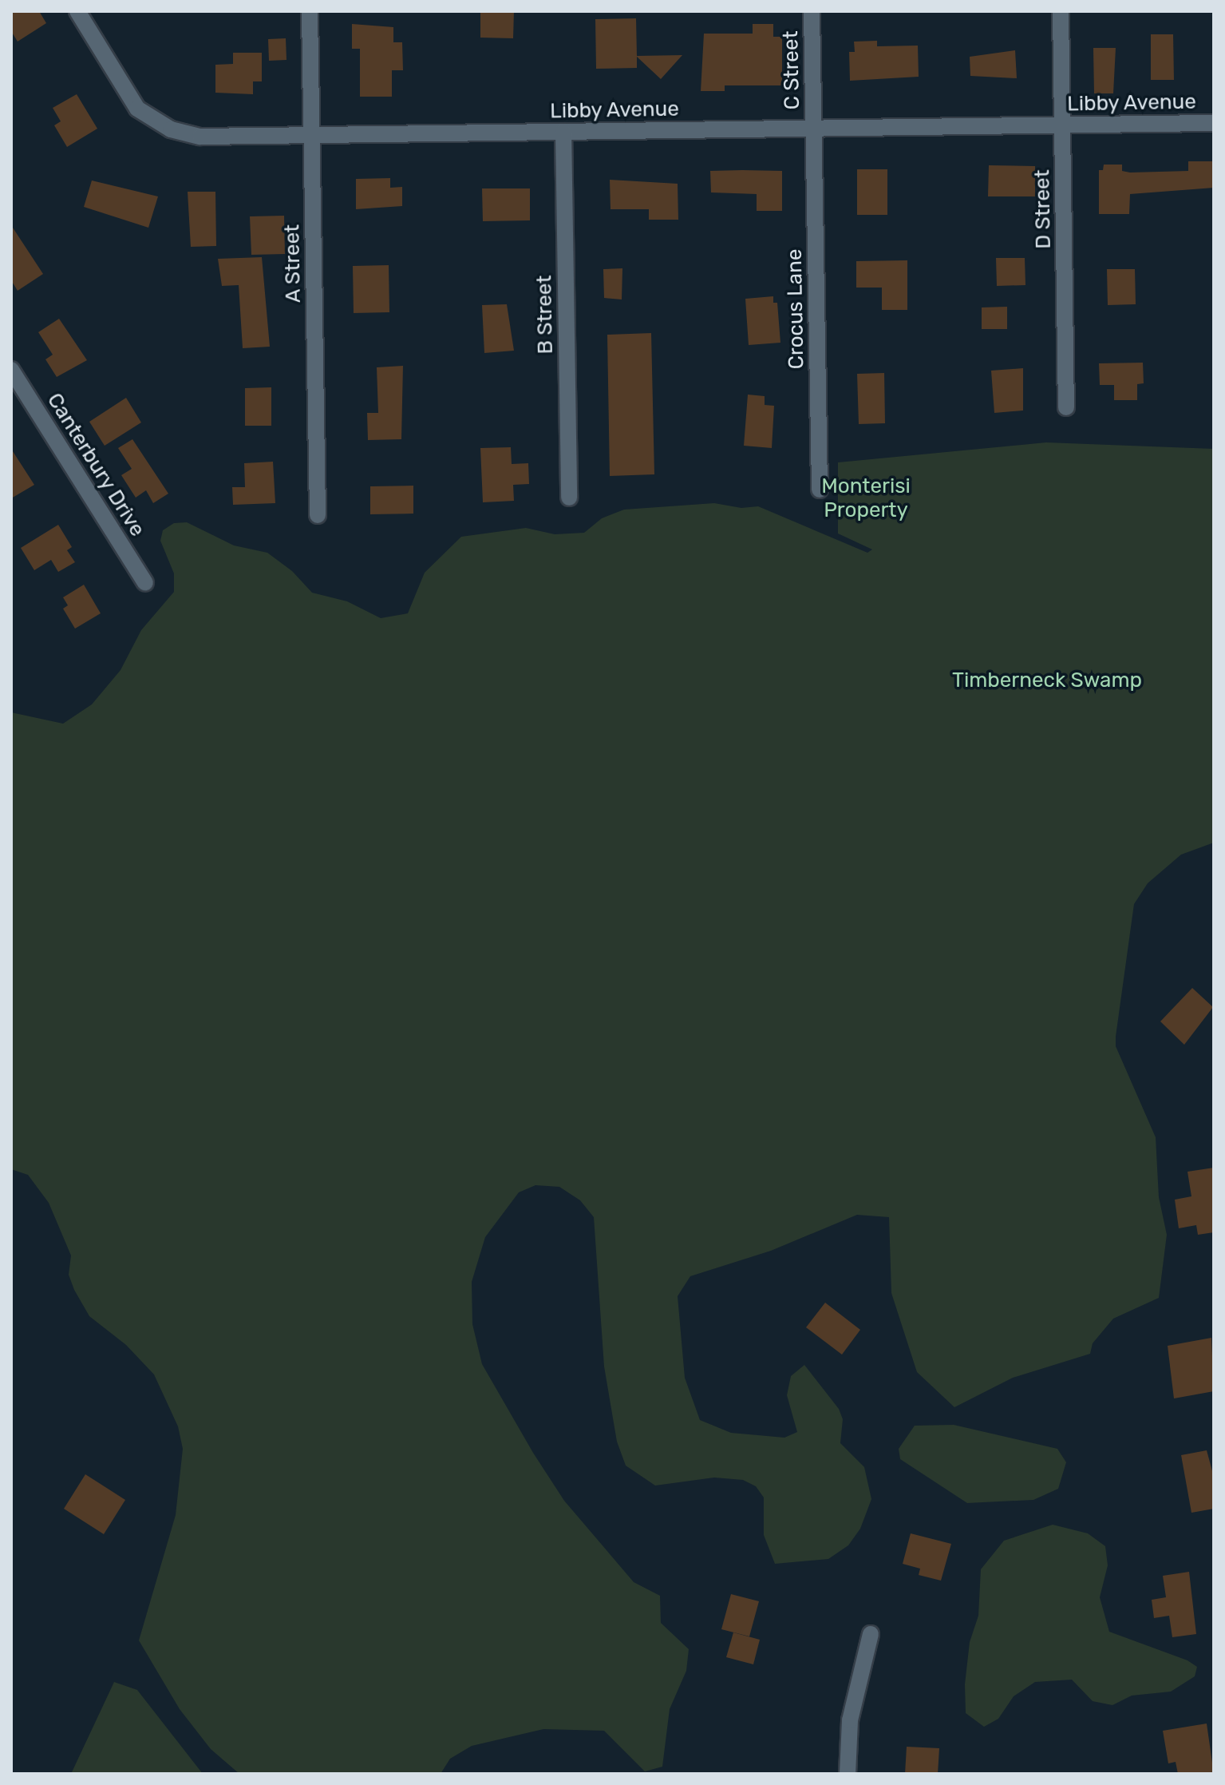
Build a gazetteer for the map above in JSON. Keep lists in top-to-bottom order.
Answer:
{
  "streets": {
    "street": [
      "C Street",
      "Libby Avenue",
      "D Street",
      "A Street",
      "Crocus Lane",
      "B Street",
      "Canterbury Drive"
    ]
  },
  "crossings": [
    ["C Street", "Libby Avenue"],
    ["C Street", "Crocus Lane"],
    ["Libby Avenue", "D Street"],
    ["Libby Avenue", "A Street"],
    ["Libby Avenue", "Crocus Lane"],
    ["Libby Avenue", "B Street"]
  ],
  "parks": ["Monterisi Property", "Timberneck Swamp"]
}
